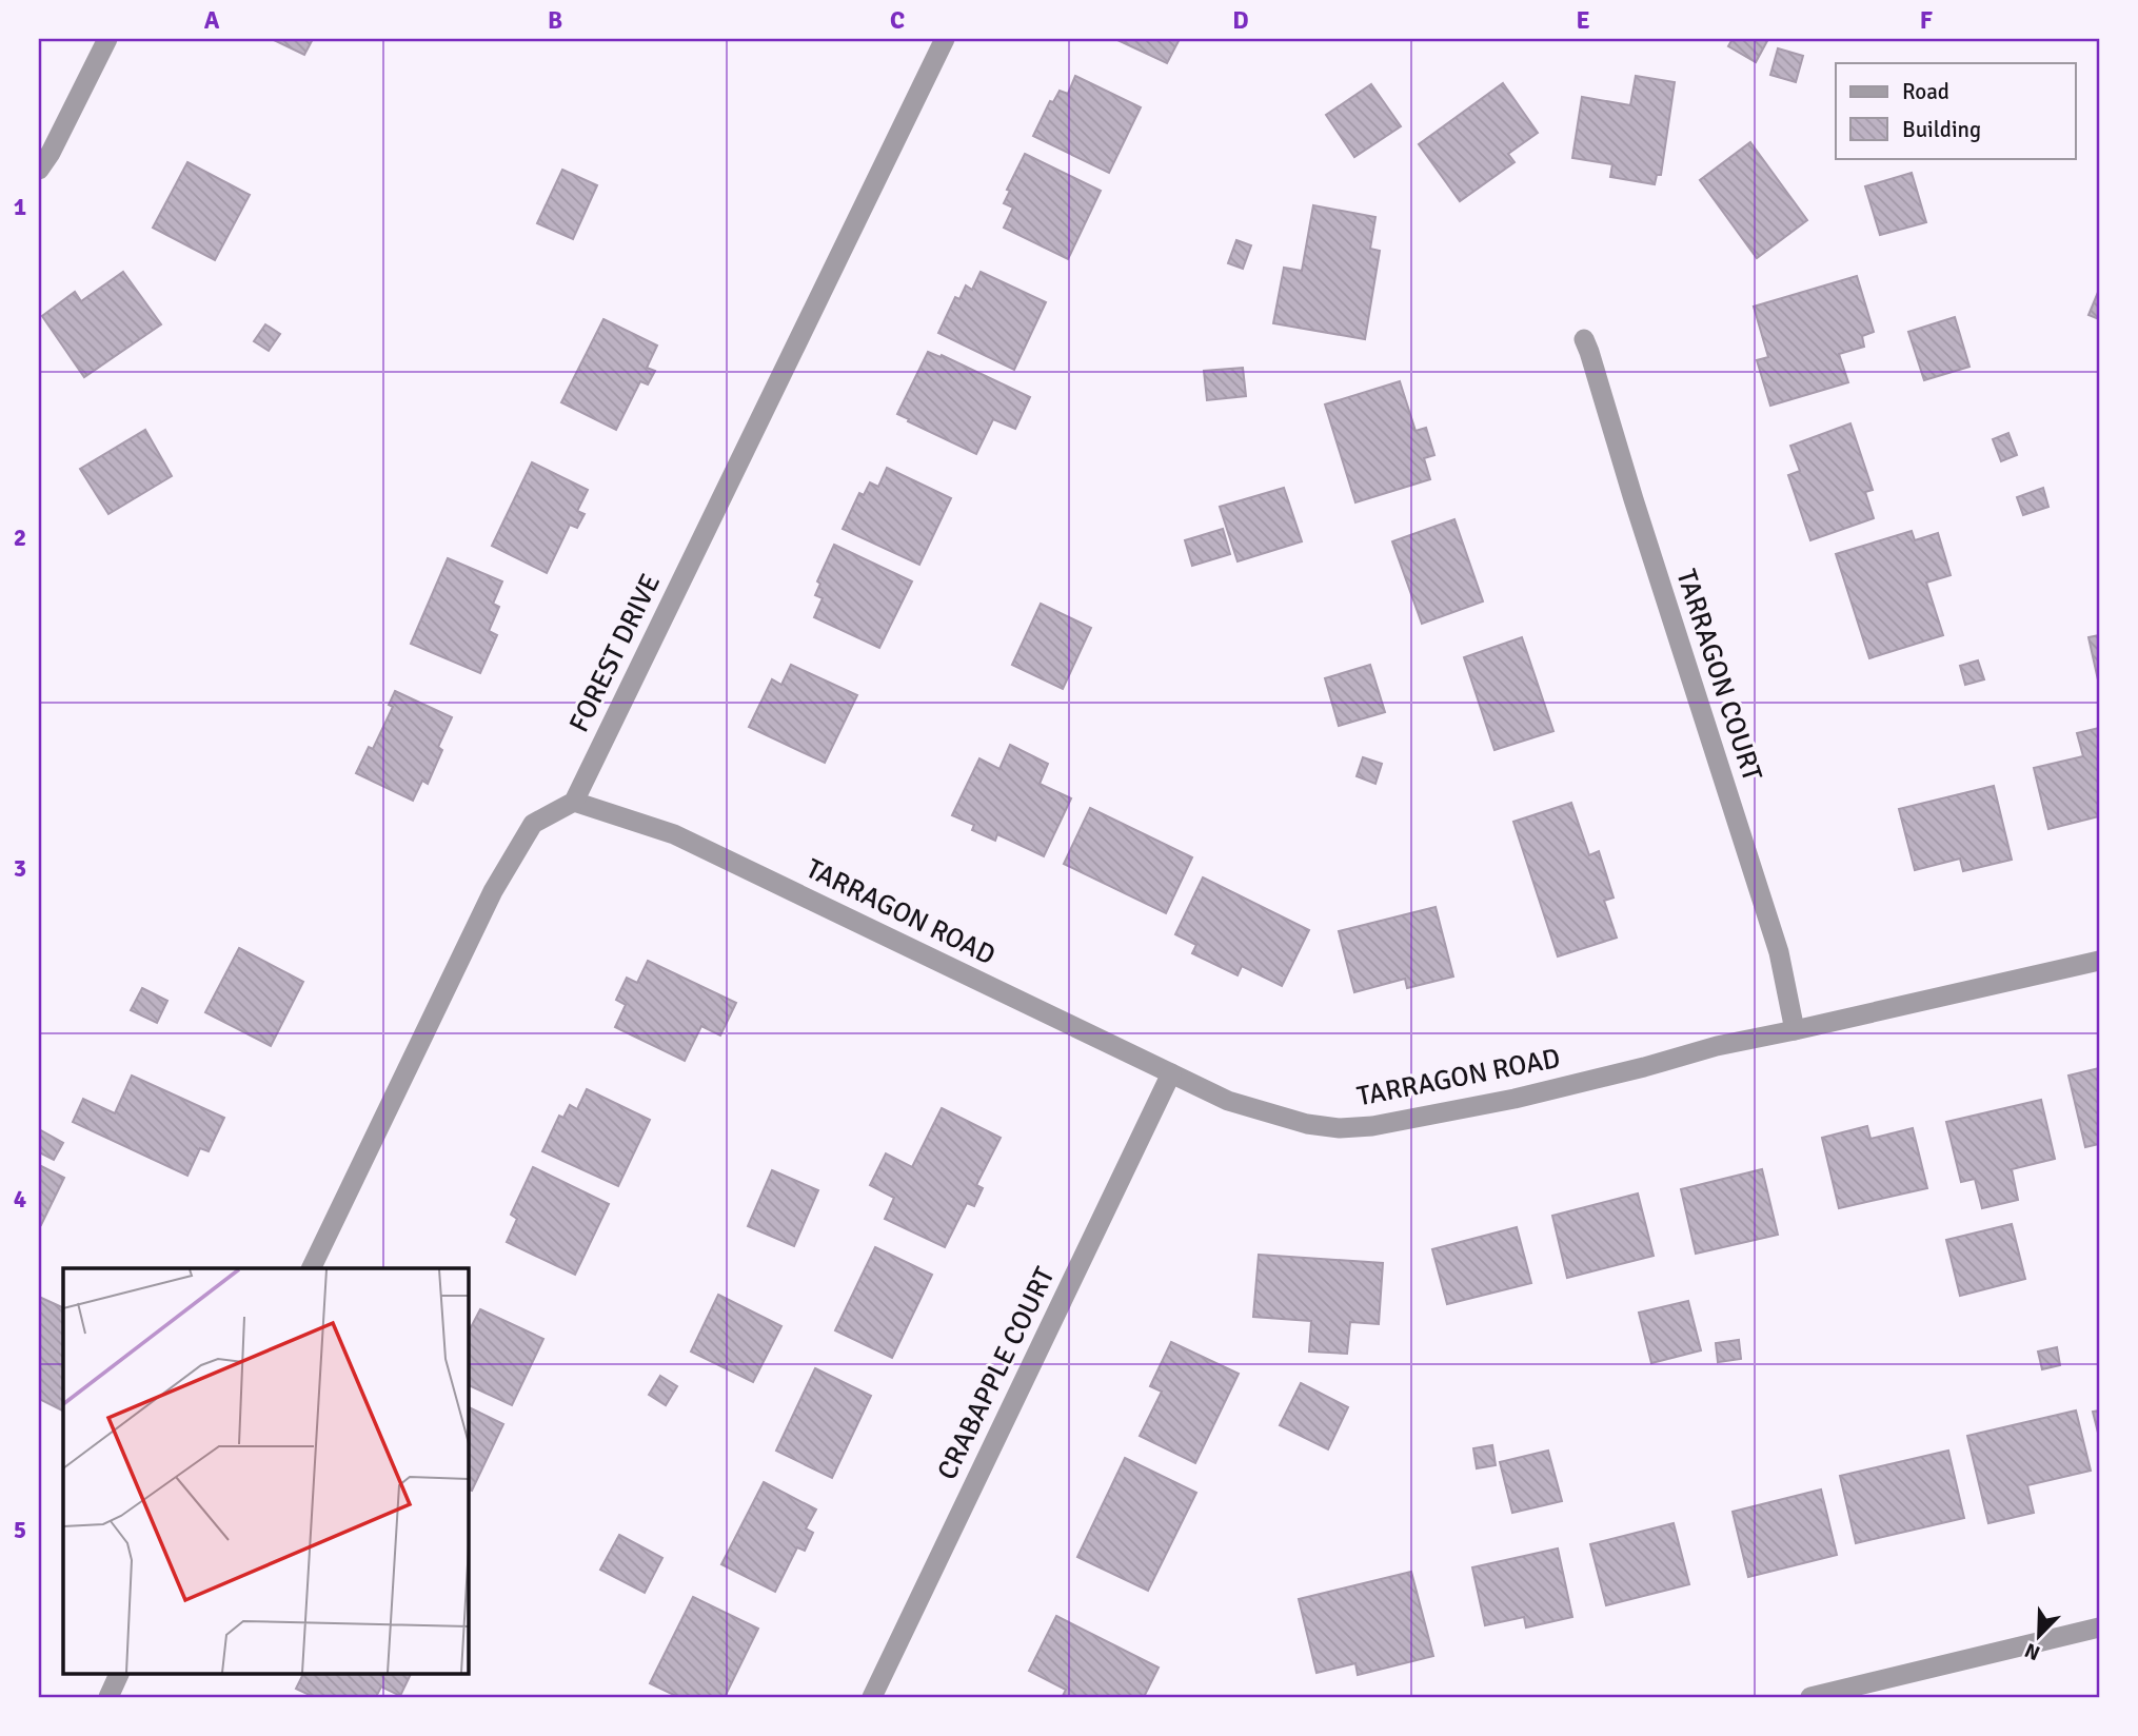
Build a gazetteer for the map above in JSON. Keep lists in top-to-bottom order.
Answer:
{
  "streets": {
    "street": [
      "FOREST DRIVE",
      "TARRAGON COURT",
      "TARRAGON ROAD",
      "CRABAPPLE COURT"
    ]
  },
  "crossings": [
    ["FOREST DRIVE", "TARRAGON ROAD"],
    ["TARRAGON COURT", "TARRAGON ROAD"],
    ["TARRAGON ROAD", "CRABAPPLE COURT"]
  ],
  "legend": ["Road", "Building"],
  "north": "bottom left",
  "grid": {
    "columns": [
      "A",
      "B",
      "C",
      "D",
      "E",
      "F"
    ],
    "rows": [
      "1",
      "2",
      "3",
      "4",
      "5"
    ]
  }
}
